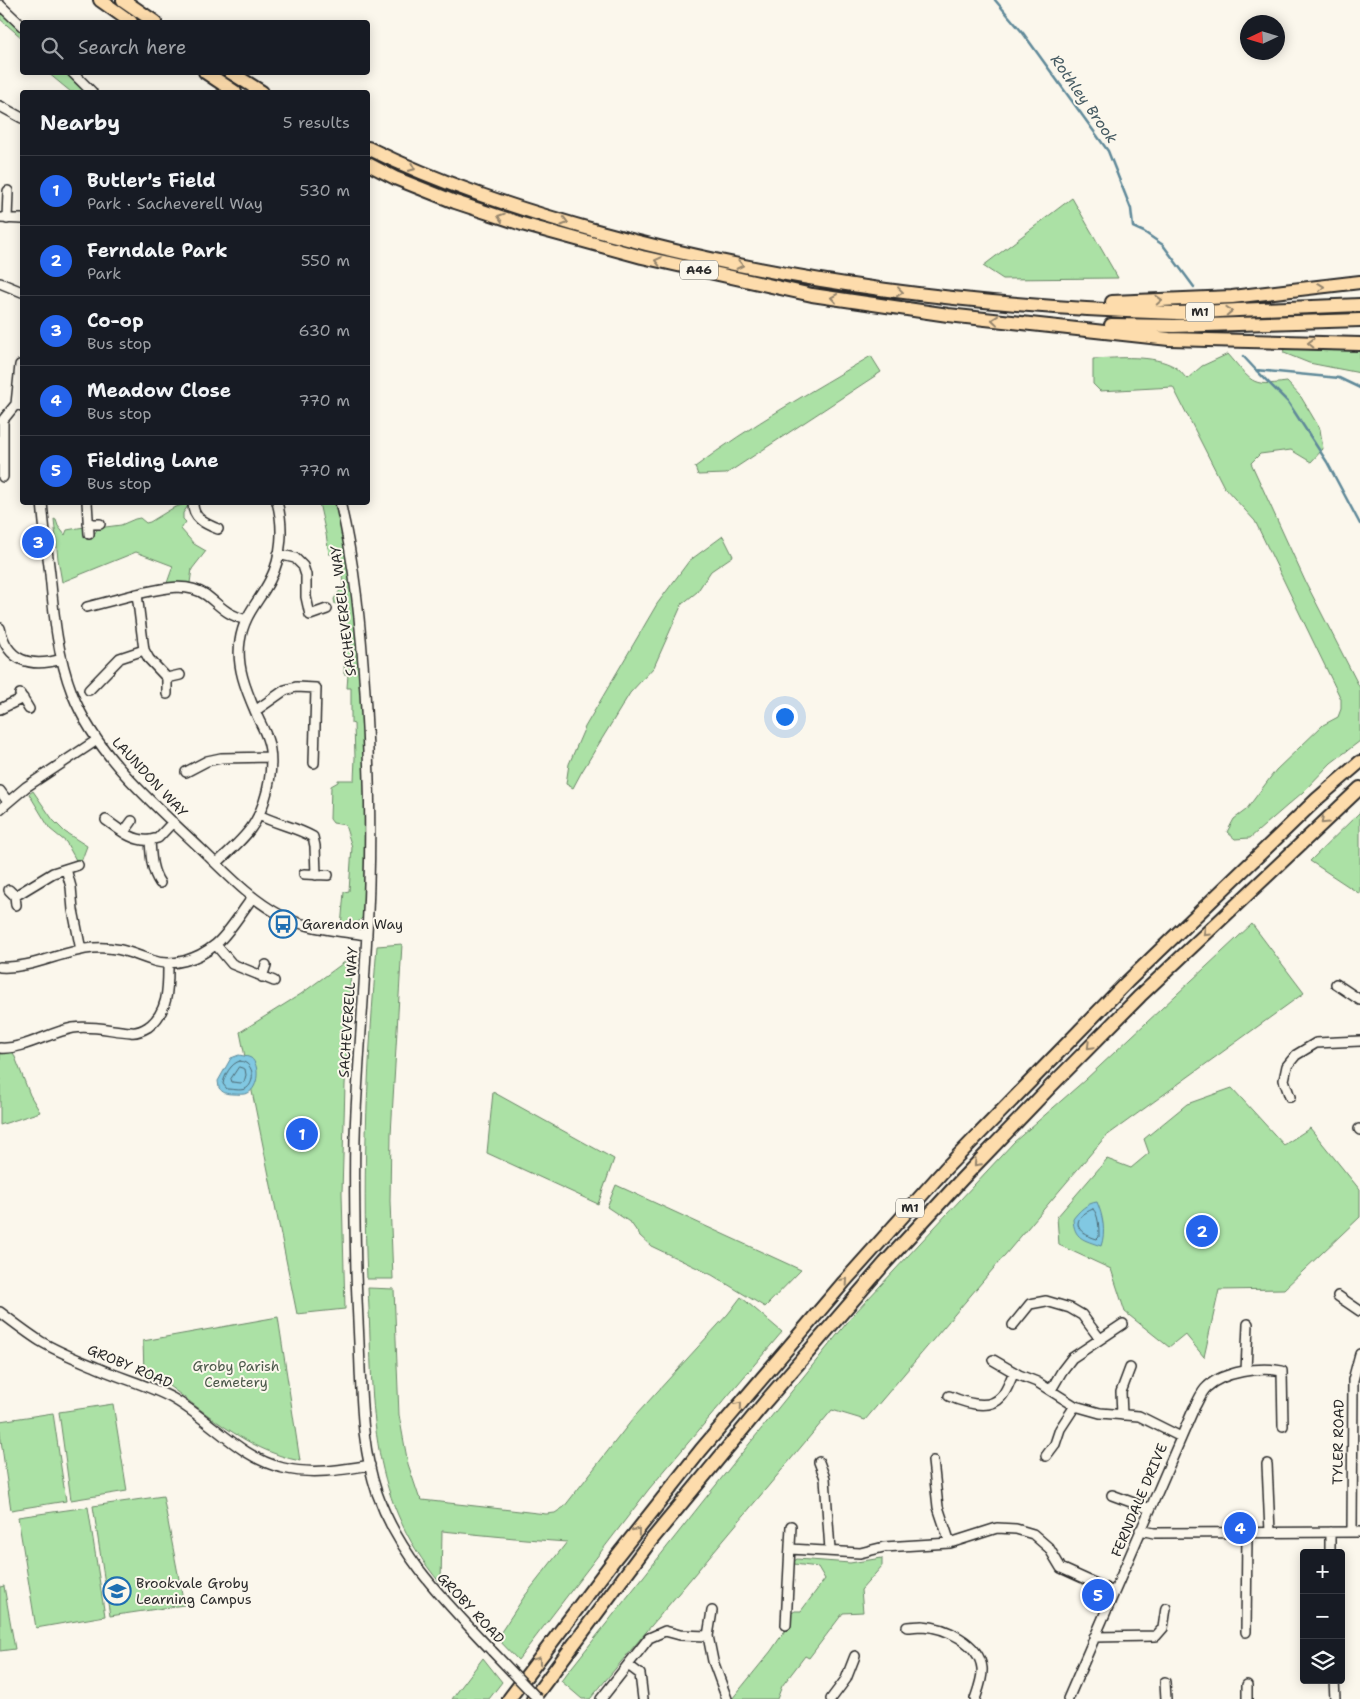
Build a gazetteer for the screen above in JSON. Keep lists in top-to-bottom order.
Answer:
{
  "streets": {
    "highway": ["A46", "M1"],
    "street": [
      "SACHEVERELL WAY",
      "LAUNDON WAY",
      "GROBY ROAD",
      "TYLER ROAD",
      "FERNDALE DRIVE"
    ]
  },
  "crossings": [
    ["A46", "M1"],
    ["SACHEVERELL WAY", "LAUNDON WAY"],
    ["SACHEVERELL WAY", "GROBY ROAD"]
  ],
  "water": ["Rothley Brook"],
  "parks": ["Groby Parish Cemetery"],
  "places": {
    "bus stop": ["Garendon Way"],
    "school or university": ["Brookvale Groby Learning Campus"]
  },
  "north": "left",
  "page": {
    "search": "Search here",
    "heading": ["Nearby", "5 results"],
    "list": [
      {
        "mark": "1",
        "name": "Butler's Field",
        "note": "Park · Sacheverell Way",
        "value": "530 m"
      },
      {
        "mark": "2",
        "name": "Ferndale Park",
        "note": "Park",
        "value": "550 m"
      },
      {
        "mark": "3",
        "name": "Co-op",
        "note": "Bus stop",
        "value": "630 m"
      },
      {
        "mark": "4",
        "name": "Meadow Close",
        "note": "Bus stop",
        "value": "770 m"
      },
      {
        "mark": "5",
        "name": "Fielding Lane",
        "note": "Bus stop",
        "value": "770 m"
      }
    ],
    "pins": [
      "3",
      "1",
      "2",
      "4",
      "5"
    ],
    "map_buttons": ["+", "−"]
  }
}
